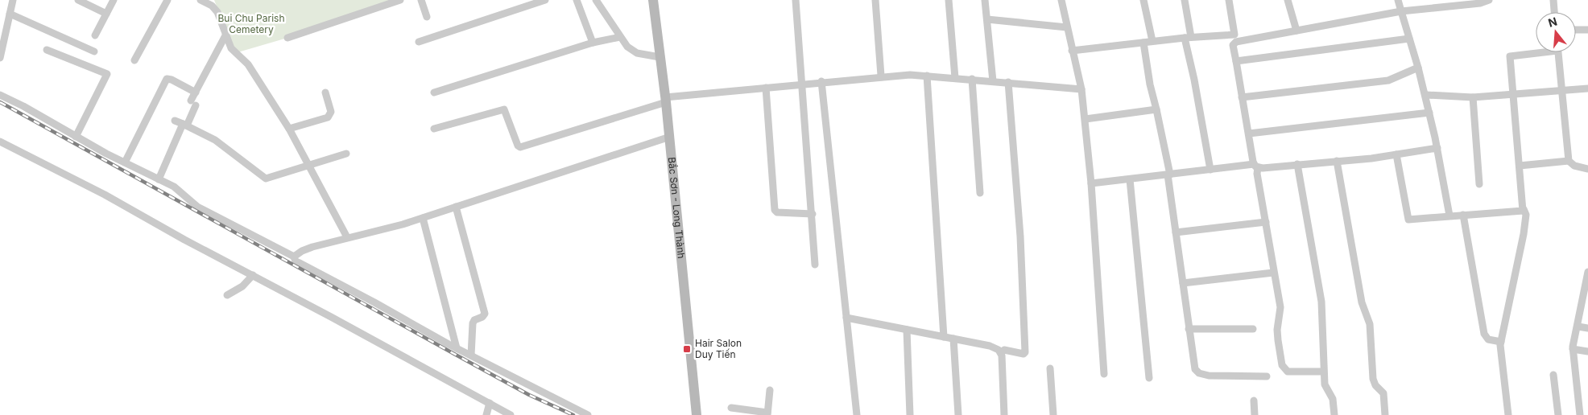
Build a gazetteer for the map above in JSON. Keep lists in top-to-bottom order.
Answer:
{
  "streets": {
    "main road": ["Bắc Sơn - Long Thành"]
  },
  "parks": ["Bui Chu Parish Cemetery"],
  "places": {
    "transit": ["Hair Salon Duy Tiến"]
  },
  "north": "top"
}
